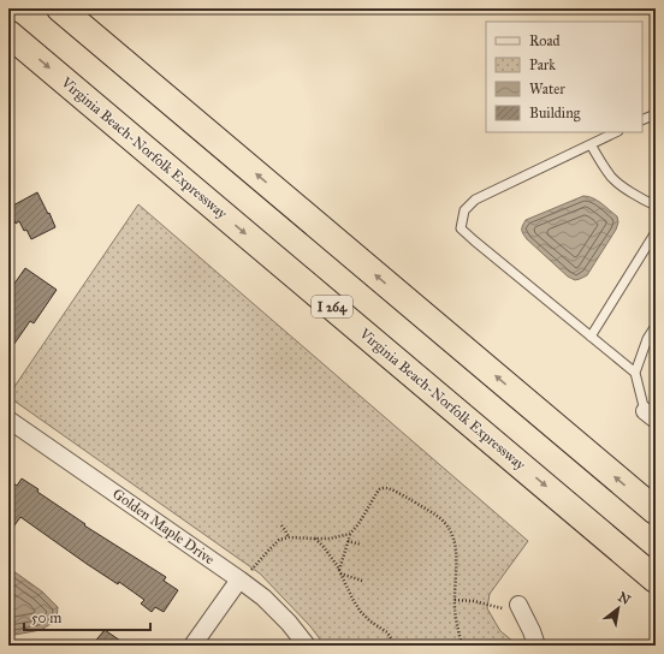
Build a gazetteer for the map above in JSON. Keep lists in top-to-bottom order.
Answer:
{
  "streets": {
    "highway": ["Virginia Beach-Norfolk Expressway", "I 264"],
    "street": ["Golden Maple Drive"]
  },
  "legend": [
    "Road",
    "Park",
    "Water",
    "Building"
  ],
  "scale_bar": "50 m",
  "north": "top right"
}
